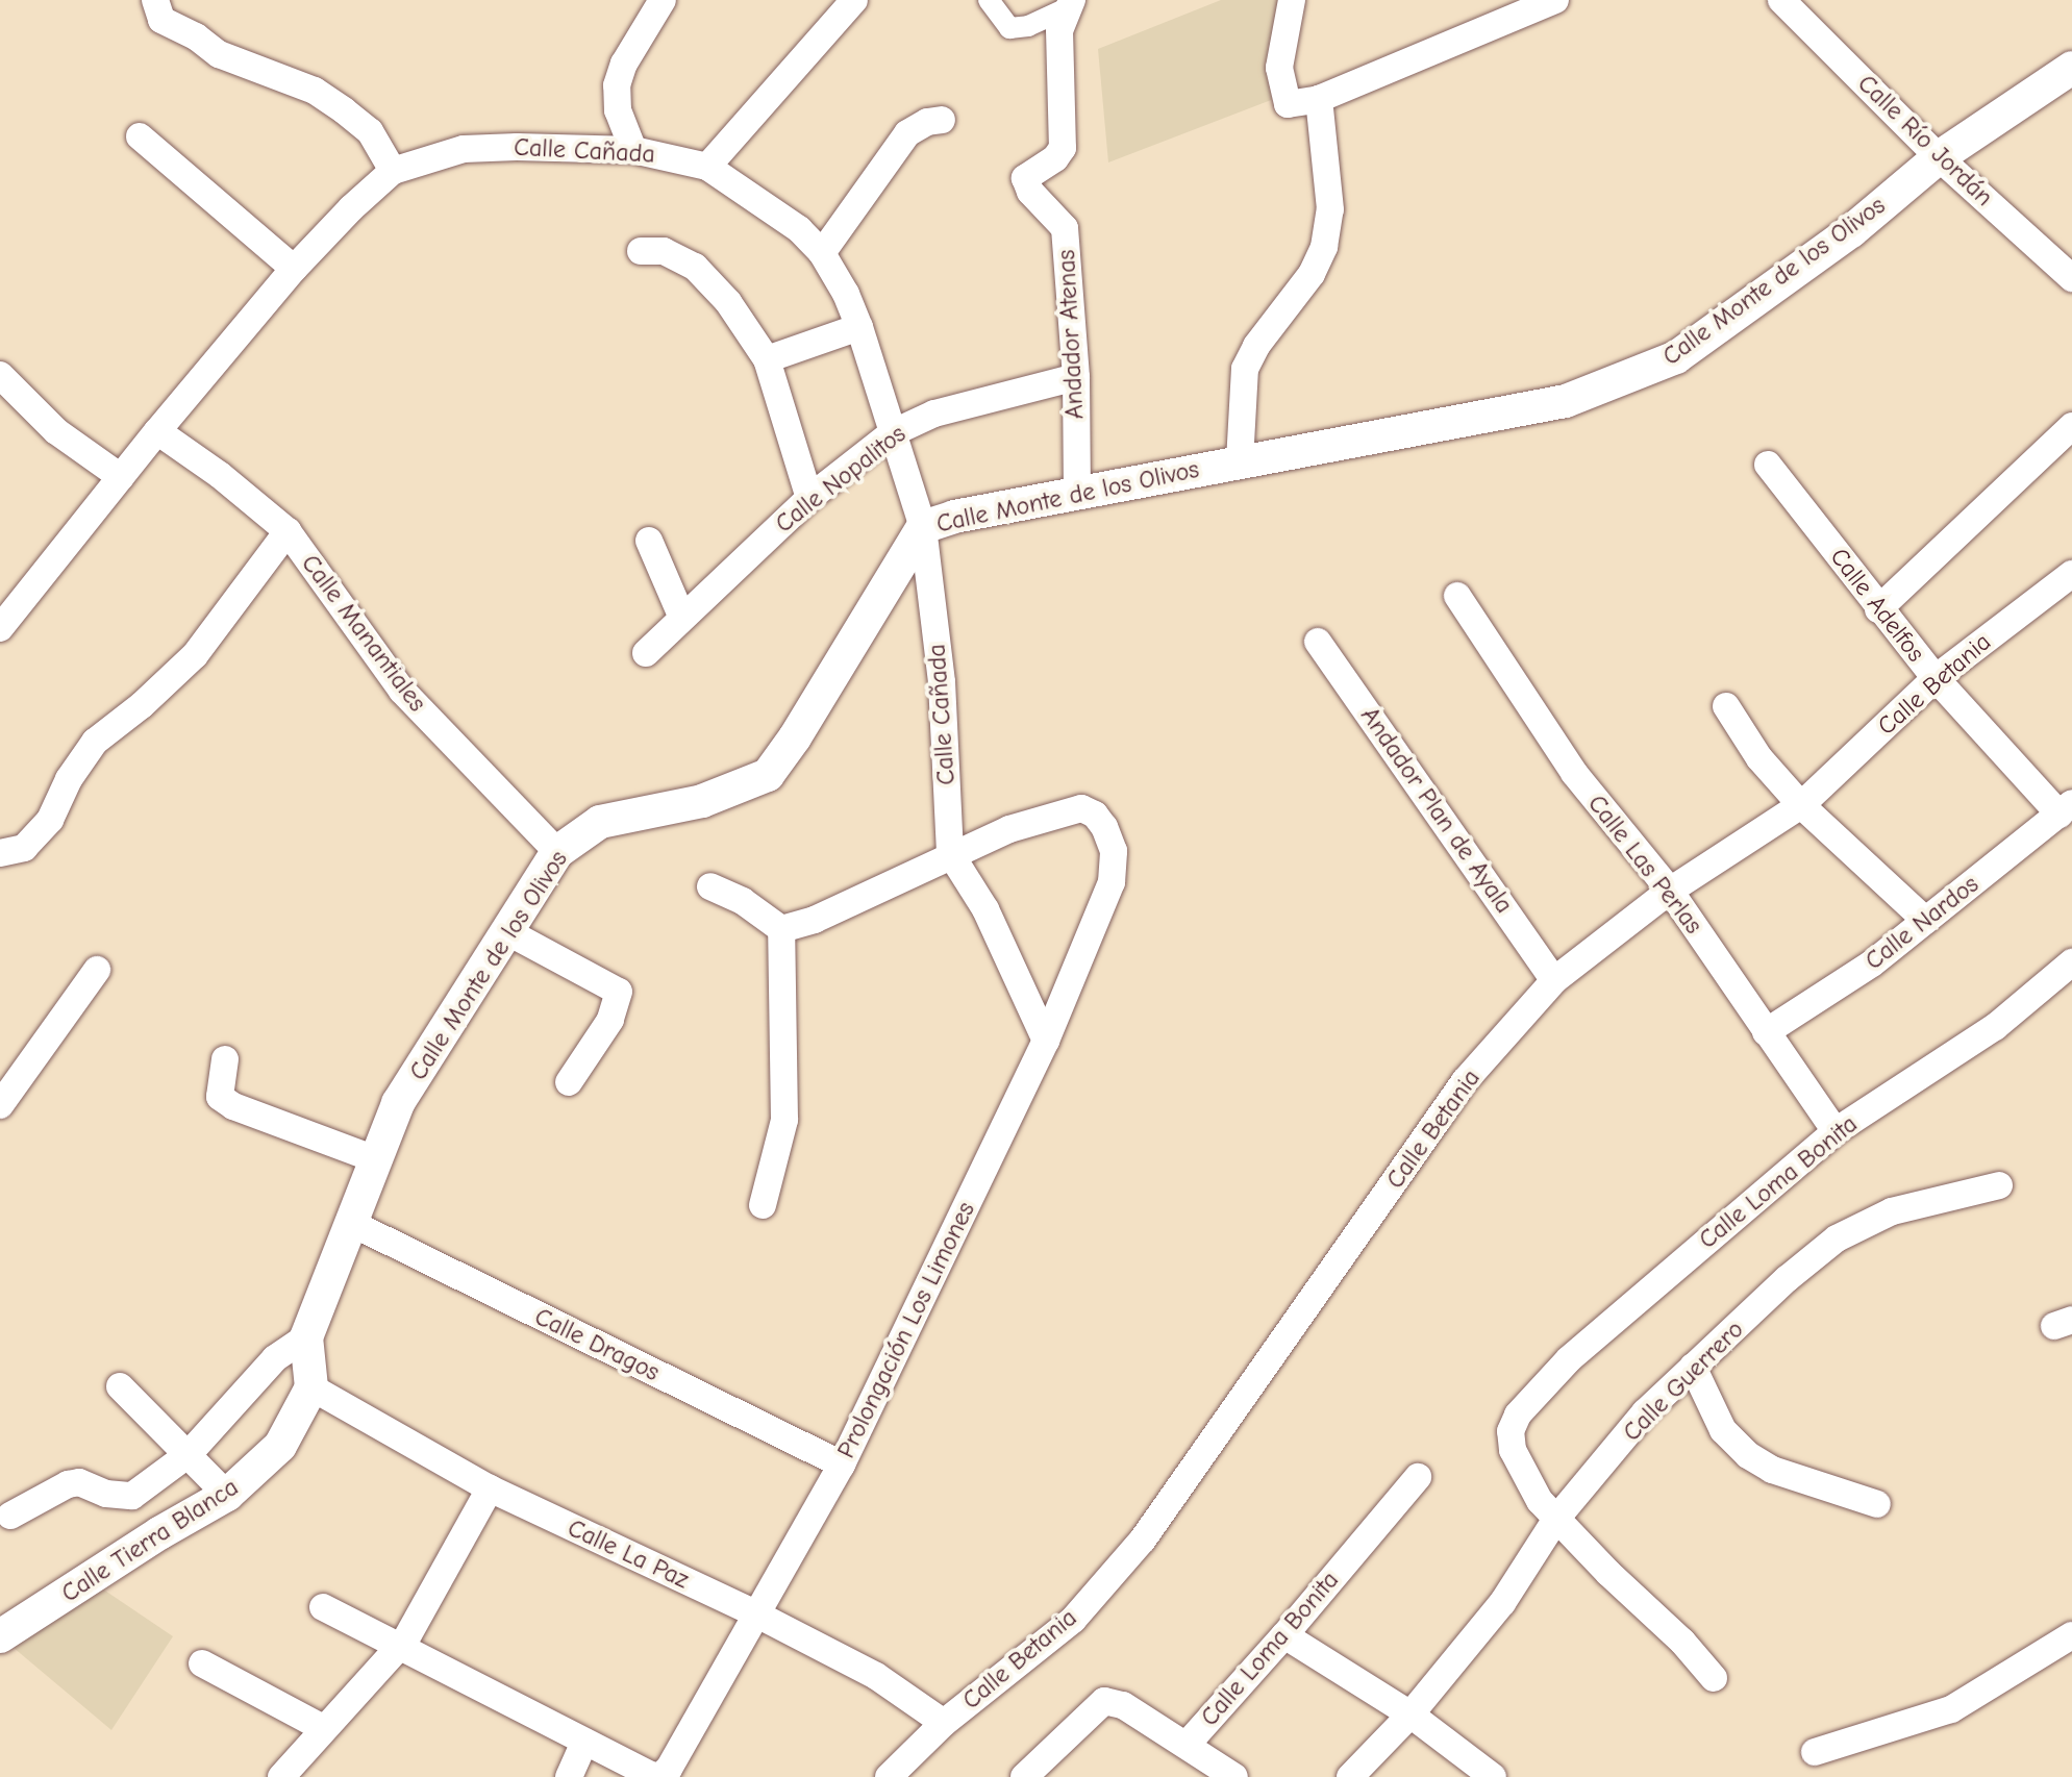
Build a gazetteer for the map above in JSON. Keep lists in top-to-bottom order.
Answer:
{
  "streets": {
    "street": [
      "Calle Río Jordán",
      "Calle Cañada",
      "Calle Monte de los Olivos",
      "Andador Atenas",
      "Calle Nopalitos",
      "Calle Adelfos",
      "Calle Manantiales",
      "Calle Betania",
      "Andador Plan de Ayala",
      "Calle Las Perlas",
      "Calle Nardos",
      "Calle Loma Bonita",
      "Prolongación Los Limones",
      "Calle Dragos",
      "Calle Guerrero",
      "Calle Tierra Blanca",
      "Calle La Paz"
    ]
  },
  "crossings": [
    ["Calle Río Jordán", "Calle Monte de los Olivos"],
    ["Calle Cañada", "Calle Monte de los Olivos"],
    ["Calle Cañada", "Calle Nopalitos"],
    ["Calle Cañada", "Calle Manantiales"],
    ["Calle Cañada", "Prolongación Los Limones"],
    ["Calle Monte de los Olivos", "Andador Atenas"],
    ["Calle Monte de los Olivos", "Calle Manantiales"],
    ["Calle Monte de los Olivos", "Calle Dragos"],
    ["Calle Monte de los Olivos", "Calle Tierra Blanca"],
    ["Calle Monte de los Olivos", "Calle La Paz"],
    ["Andador Atenas", "Calle Nopalitos"],
    ["Calle Adelfos", "Calle Betania"],
    ["Calle Adelfos", "Calle Nardos"],
    ["Calle Betania", "Andador Plan de Ayala"],
    ["Calle Betania", "Calle Las Perlas"],
    ["Calle Betania", "Calle La Paz"],
    ["Calle Las Perlas", "Calle Nardos"],
    ["Calle Las Perlas", "Calle Loma Bonita"],
    ["Calle Loma Bonita", "Calle Guerrero"],
    ["Prolongación Los Limones", "Calle Dragos"],
    ["Prolongación Los Limones", "Calle La Paz"],
    ["Calle Tierra Blanca", "Calle La Paz"]
  ]
}
